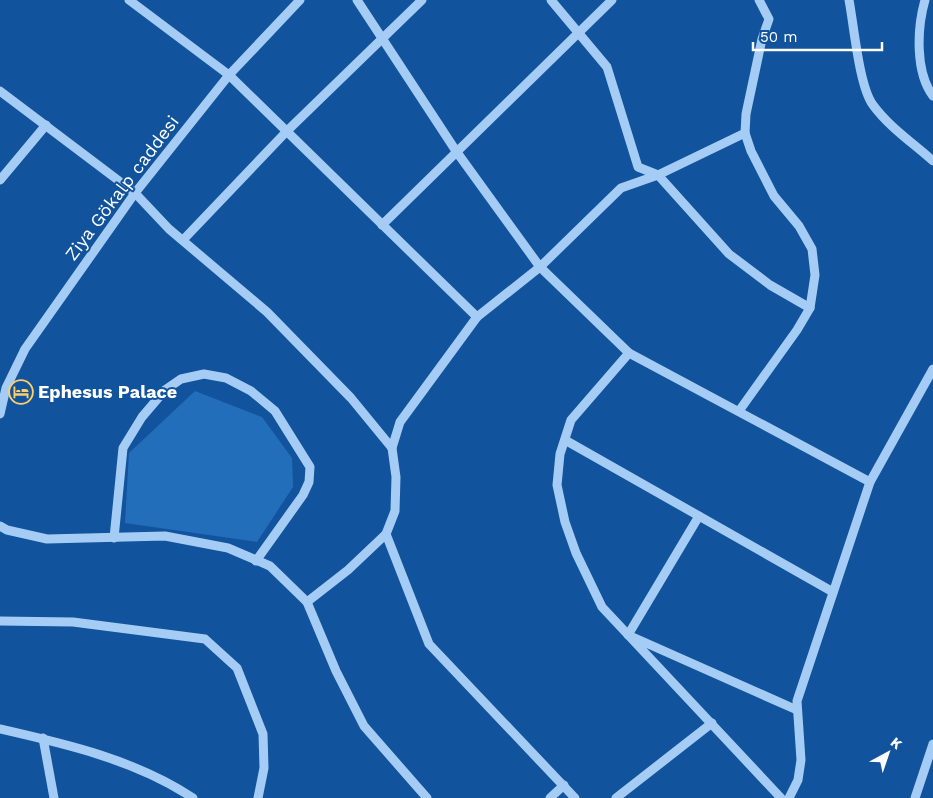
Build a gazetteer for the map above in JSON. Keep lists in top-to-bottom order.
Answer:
{
  "streets": {
    "street": ["Ziya Gökalp caddesi"]
  },
  "places": {
    "hotel": ["Ephesus Palace"]
  },
  "scale_bar": "50 m",
  "north": "top right"
}
